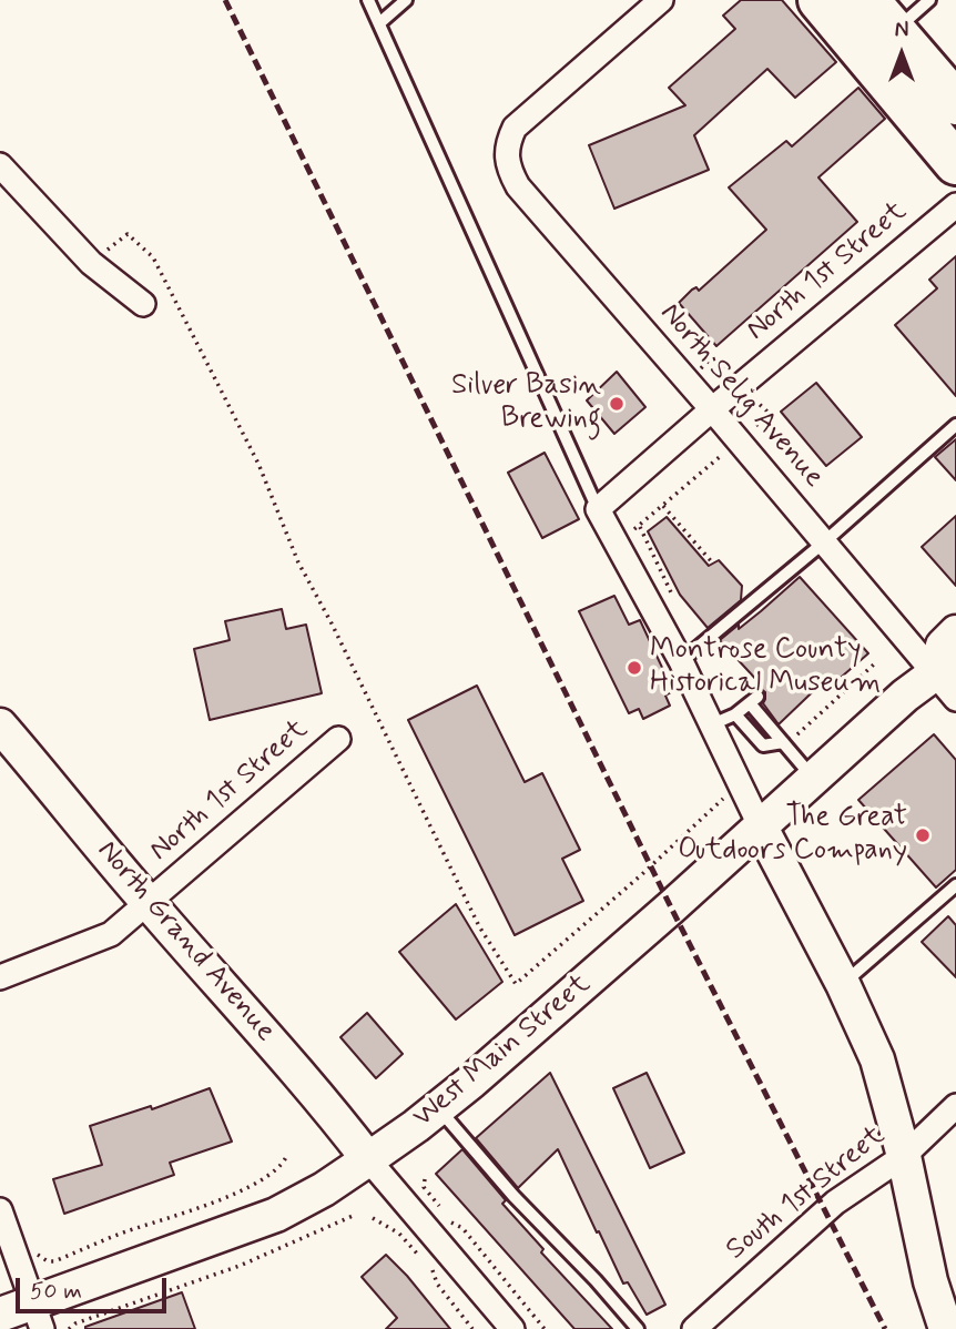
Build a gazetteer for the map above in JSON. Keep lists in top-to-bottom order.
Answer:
{
  "streets": {
    "main road": ["North Grand Avenue", "West Main Street"],
    "street": ["North 1st Street", "North Selig Avenue", "South 1st Street"]
  },
  "crossings": [
    ["North 1st Street", "North Selig Avenue"],
    ["North 1st Street", "North Grand Avenue"],
    ["North Selig Avenue", "West Main Street"],
    ["North Grand Avenue", "West Main Street"]
  ],
  "places": ["Silver Basin Brewing", "Montrose County Historical Museum", "The Great Outdoors Company"],
  "scale_bar": "50 m",
  "north": "top"
}
